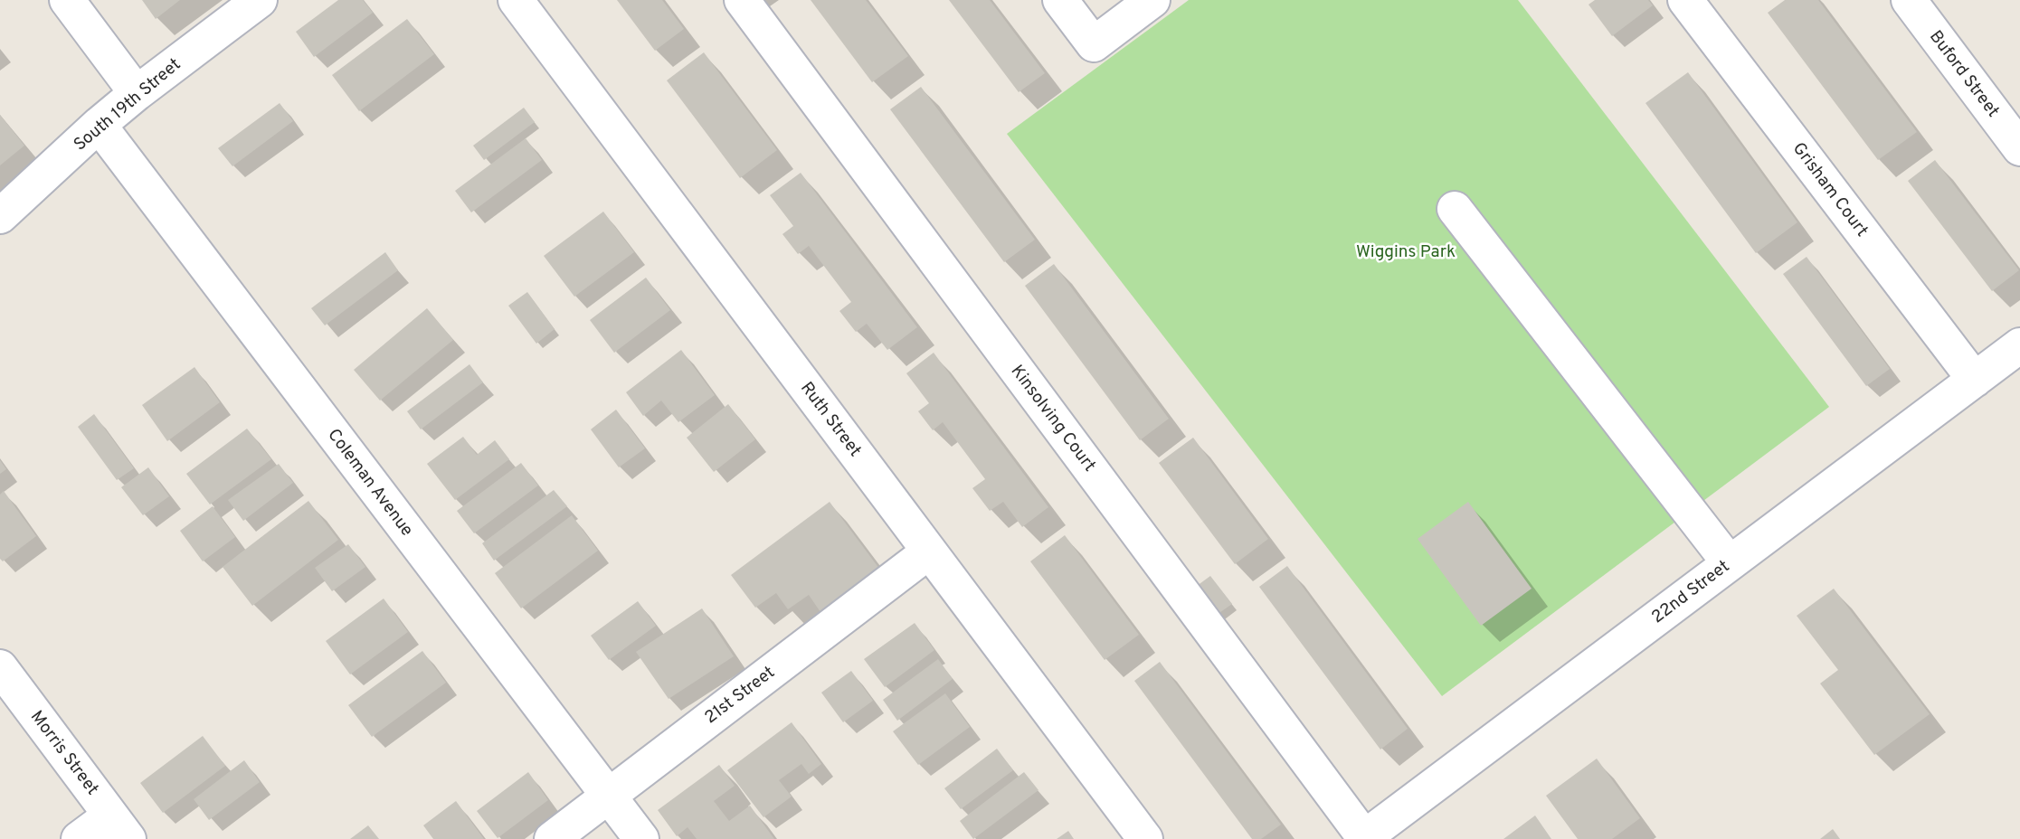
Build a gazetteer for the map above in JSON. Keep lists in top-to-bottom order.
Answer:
{
  "streets": {
    "street": [
      "Buford Street",
      "South 19th Street",
      "Grisham Court",
      "Kinsolving Court",
      "Ruth Street",
      "Coleman Avenue",
      "22nd Street",
      "21st Street",
      "Morris Street"
    ]
  },
  "crossings": [
    ["South 19th Street", "Coleman Avenue"],
    ["Grisham Court", "22nd Street"],
    ["Kinsolving Court", "22nd Street"],
    ["Ruth Street", "21st Street"],
    ["Coleman Avenue", "21st Street"]
  ],
  "parks": ["Wiggins Park"]
}
